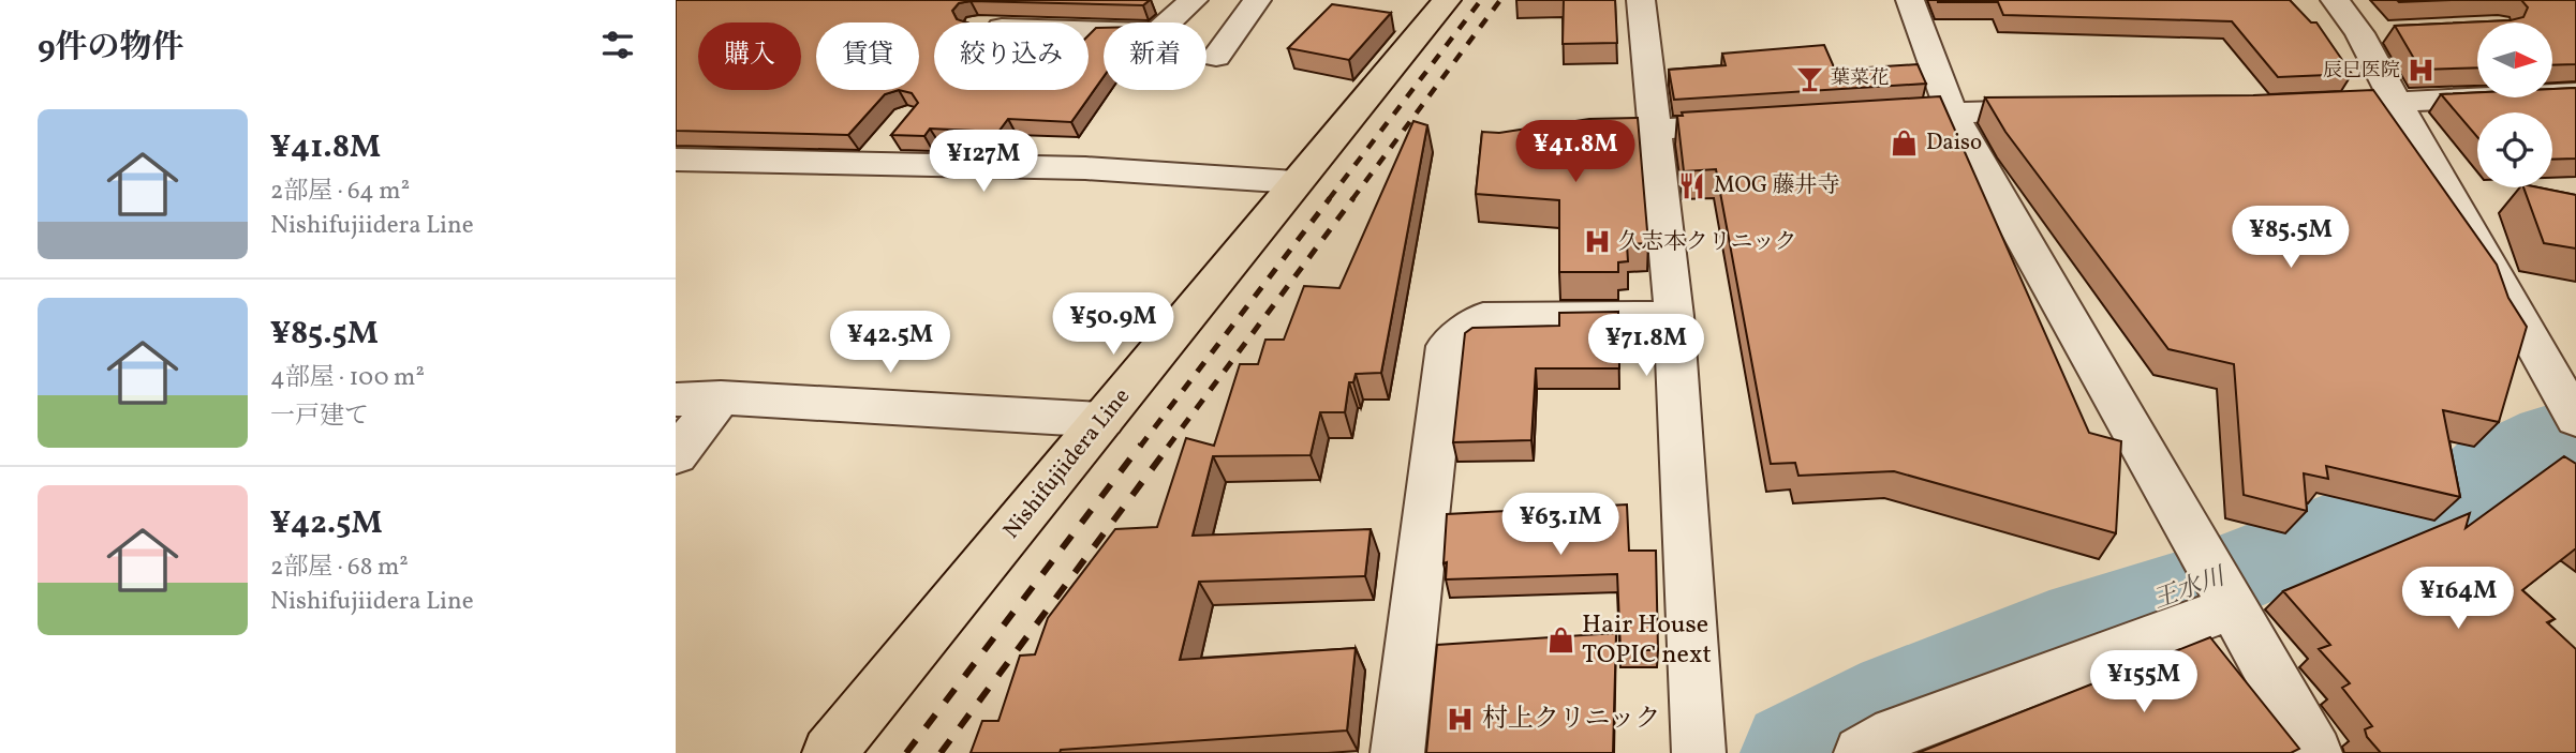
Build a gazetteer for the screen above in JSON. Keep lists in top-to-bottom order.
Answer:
{
  "streets": {
    "main road": ["Nishifujiidera Line"]
  },
  "water": ["王水川"],
  "places": {
    "hospital": ["辰巳医院", "久志本クリニック", "村上クリニック"],
    "bar": ["葉菜花"],
    "shop": ["Daiso", "Hair House TOPIC next"],
    "restaurant": ["MOG 藤井寺"]
  },
  "north": "right",
  "page": {
    "heading": "9件の物件",
    "chip": [
      "購入",
      "賃貸",
      "絞り込み",
      "新着"
    ],
    "list": [
      {
        "name": "¥41.8M",
        "note": "2部屋 · 64 m² · Nishifujiidera Line"
      },
      {
        "name": "¥85.5M",
        "note": "4部屋 · 100 m² · 一戸建て"
      },
      {
        "name": "¥42.5M",
        "note": "2部屋 · 68 m² · Nishifujiidera Line"
      }
    ],
    "price": [
      "¥41.8M",
      "¥127M",
      "¥85.5M",
      "¥50.9M",
      "¥42.5M",
      "¥71.8M",
      "¥63.1M",
      "¥164M",
      "¥155M"
    ]
  }
}
